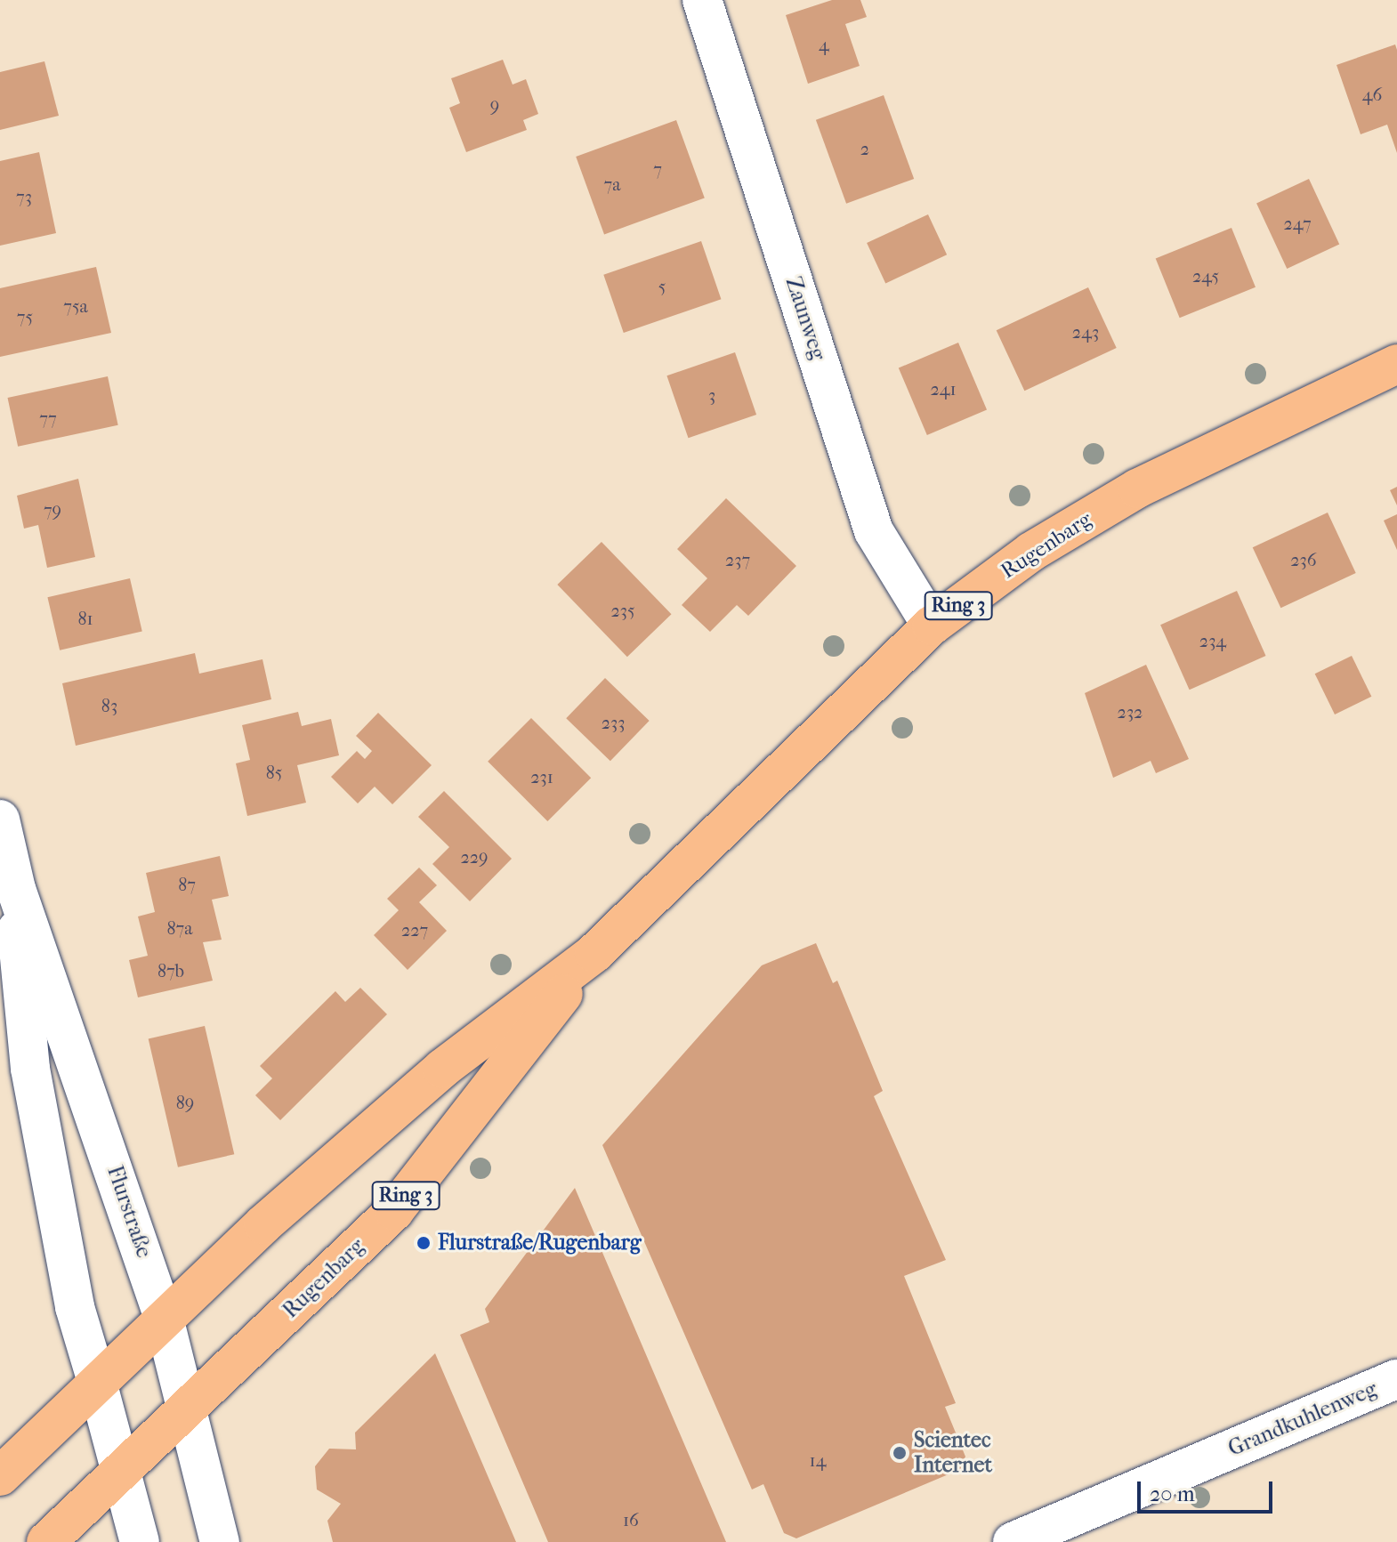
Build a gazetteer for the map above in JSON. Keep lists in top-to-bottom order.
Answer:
{
  "streets": {
    "main road": ["Rugenbarg", "Ring 3"],
    "street": ["Zaunweg", "Flurstraße", "Grandkuhlenweg"]
  },
  "crossings": [
    ["Zaunweg", "Rugenbarg"],
    ["Rugenbarg", "Flurstraße"]
  ],
  "places": ["Flurstraße/Rugenbarg", "Scientec Internet"],
  "house_numbers": [
    "4",
    "46",
    "9",
    "2",
    "7",
    "7a",
    "73",
    "247",
    "245",
    "5",
    "75a",
    "75",
    "243",
    "241",
    "3",
    "77",
    "79",
    "237",
    "236",
    "235",
    "81",
    "234",
    "83",
    "232",
    "233",
    "85",
    "231",
    "229",
    "87",
    "87a",
    "227",
    "87b",
    "89",
    "14",
    "16"
  ],
  "scale_bar": "20 m"
}
